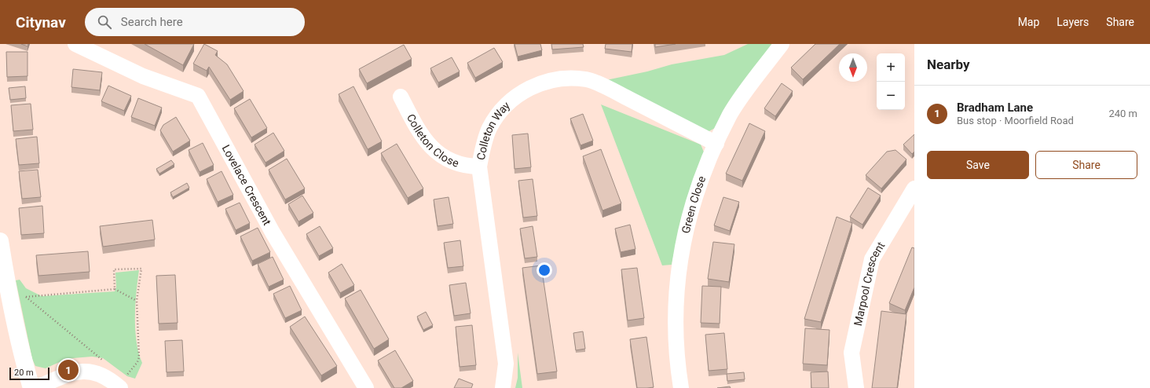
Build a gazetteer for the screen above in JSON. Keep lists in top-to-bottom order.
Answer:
{
  "streets": {
    "street": [
      "Colleton Way",
      "Colleton Close",
      "Lovelace Crescent",
      "Green Close",
      "Marpool Crescent"
    ]
  },
  "crossings": [
    ["Colleton Way", "Colleton Close"],
    ["Colleton Way", "Green Close"]
  ],
  "scale_bar": "20 m",
  "north": "bottom",
  "page": {
    "header": "Citynav",
    "search": "Search here",
    "nav": ["Map", "Layers", "Share"],
    "heading": "Nearby",
    "map_buttons": ["+", "−"],
    "list": [
      {
        "mark": "1",
        "name": "Bradham Lane",
        "note": "Bus stop · Moorfield Road",
        "value": "240 m"
      }
    ],
    "buttons": ["Save", "Share"],
    "pins": "1",
    "scale": "20 m"
  }
}
